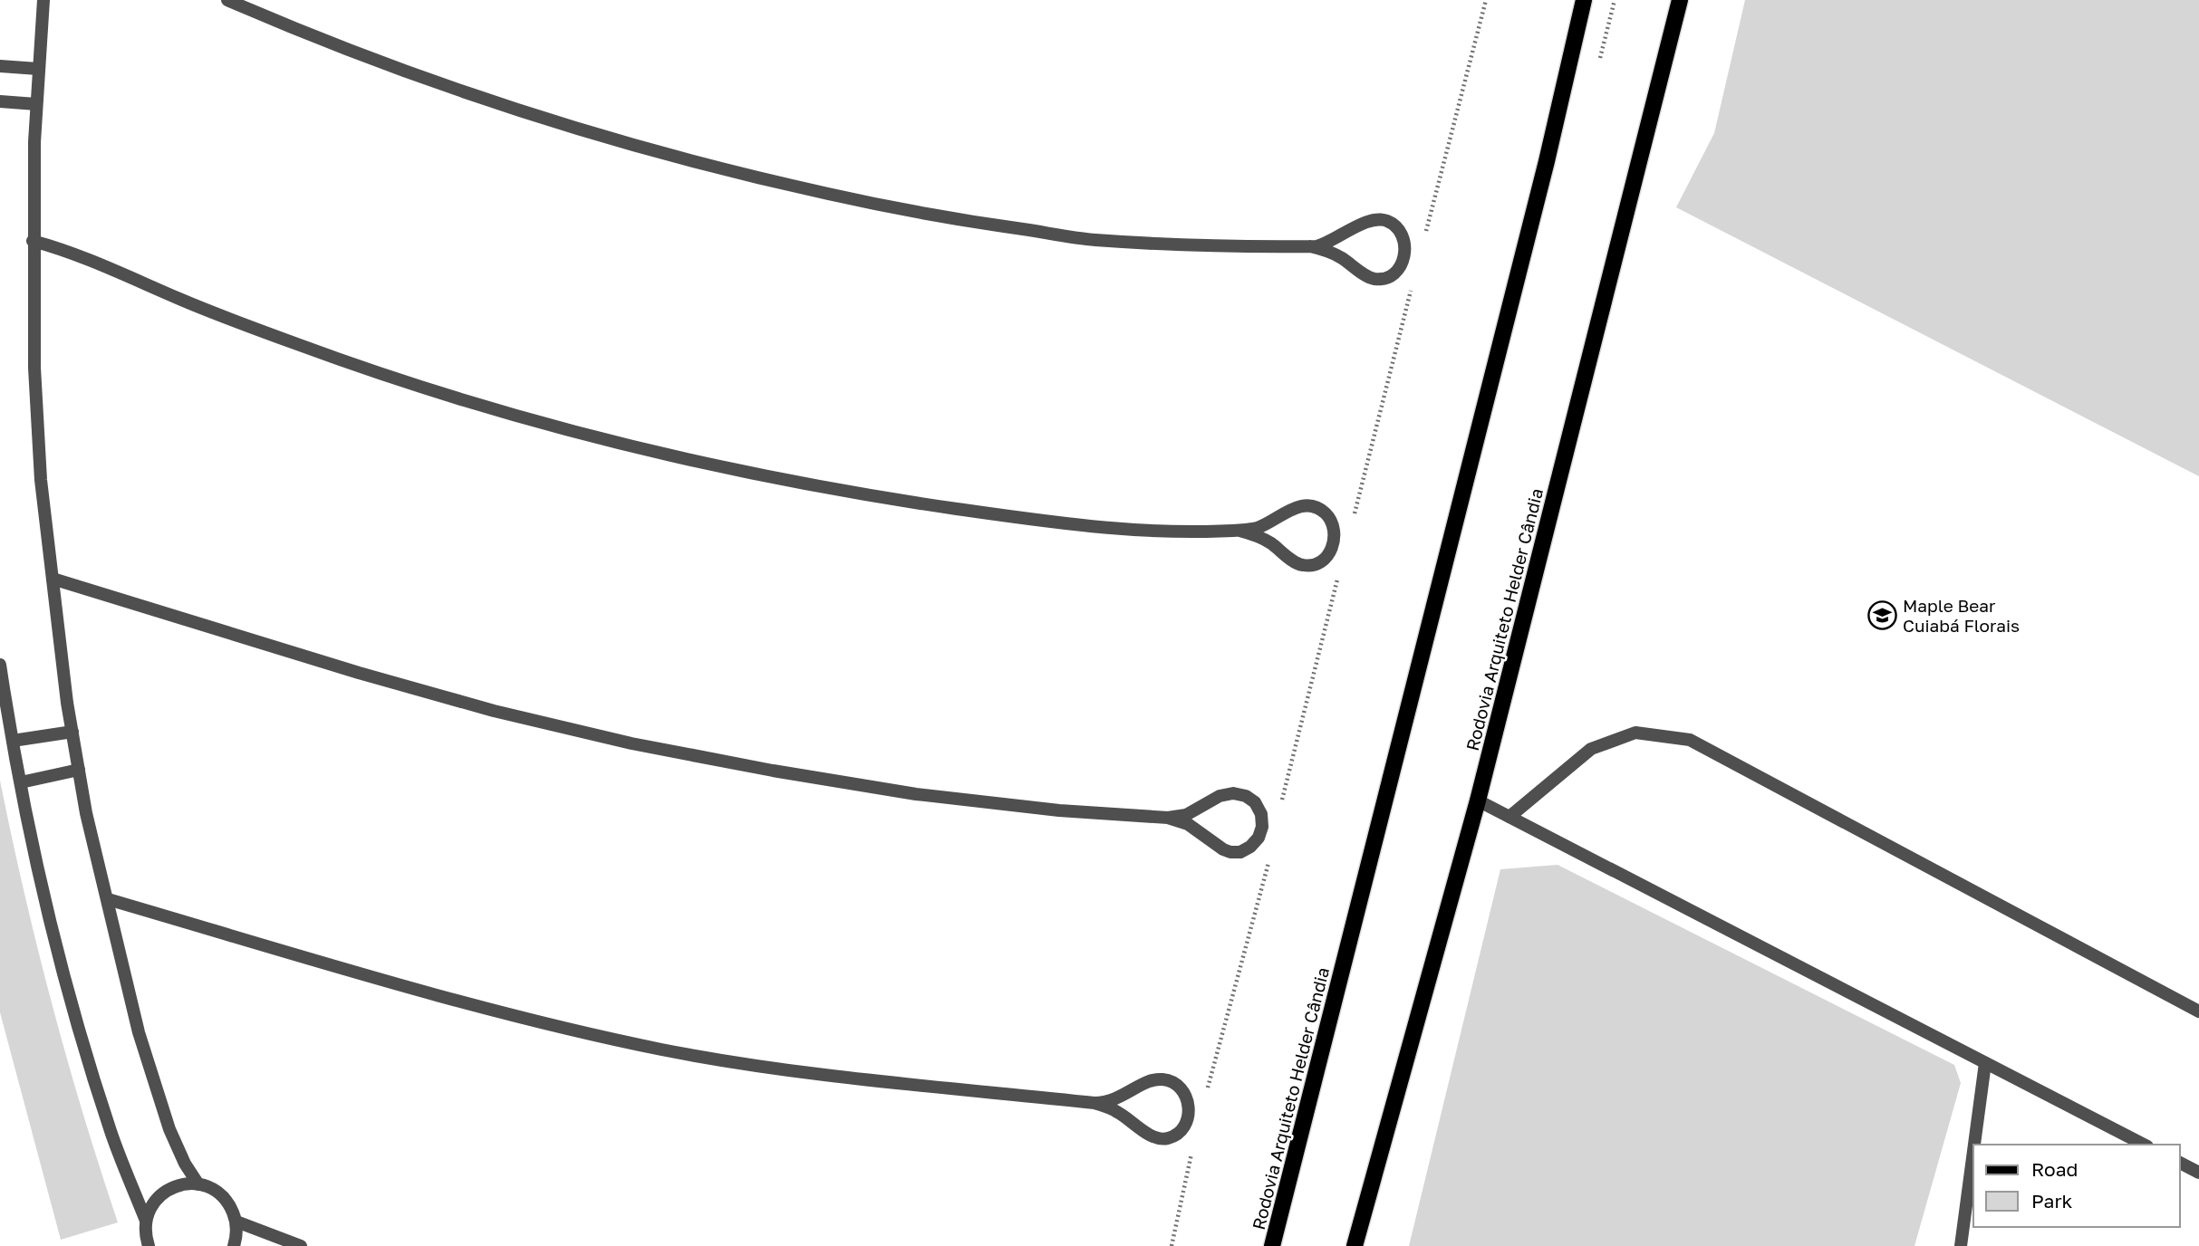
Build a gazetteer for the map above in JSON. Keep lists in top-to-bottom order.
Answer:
{
  "streets": {
    "main road": ["Rodovia Arquiteto Helder Cândia"]
  },
  "places": {
    "school or university": ["Maple Bear Cuiabá Florais"]
  },
  "legend": ["Road", "Park"]
}
